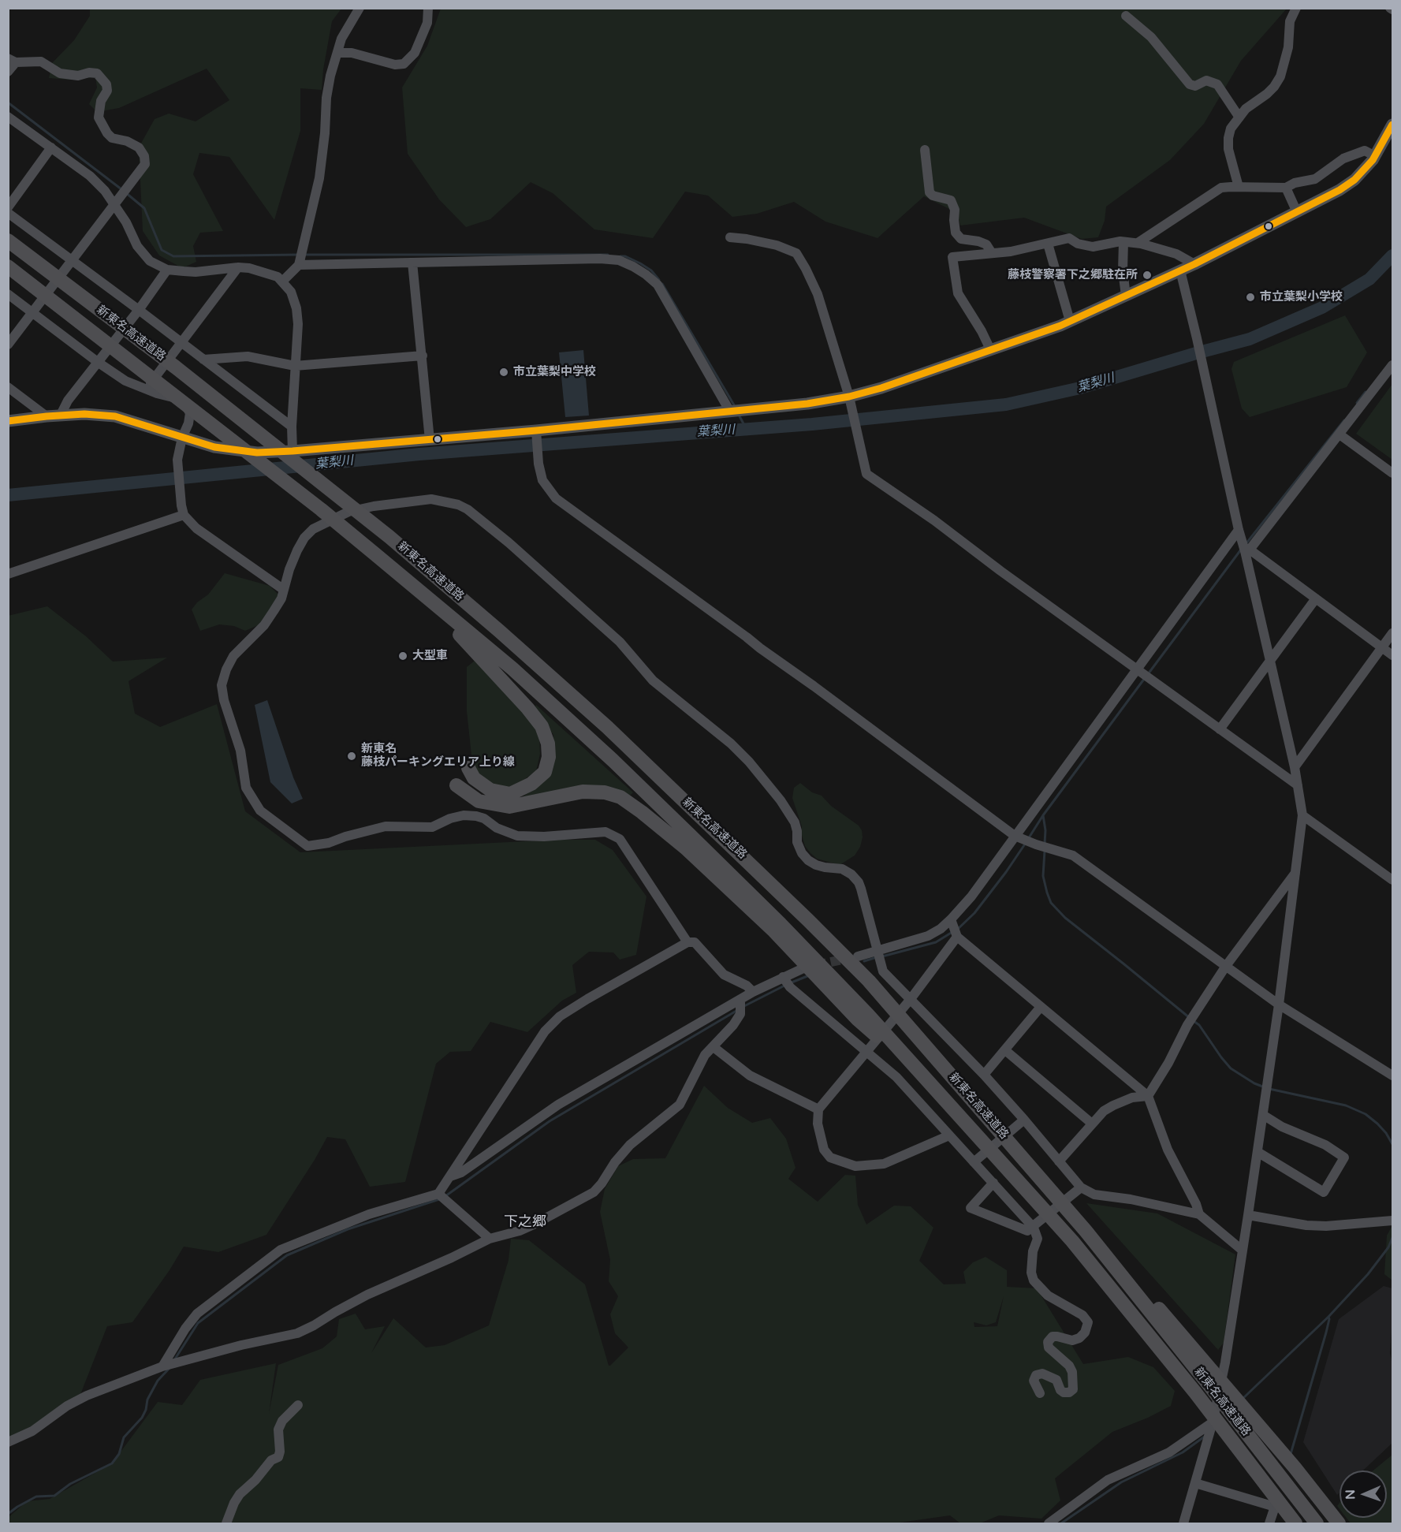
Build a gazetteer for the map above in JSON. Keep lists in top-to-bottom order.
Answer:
{
  "streets": {
    "highway": ["新東名高速道路"]
  },
  "districts": ["下之郷"],
  "water": ["葉梨川"],
  "places": [
    "藤枝警察署下之郷駐在所",
    "市立葉梨小学校",
    "市立葉梨中学校",
    "大型車",
    "新東名 藤枝パーキングエリア上り線"
  ],
  "north": "left"
}
